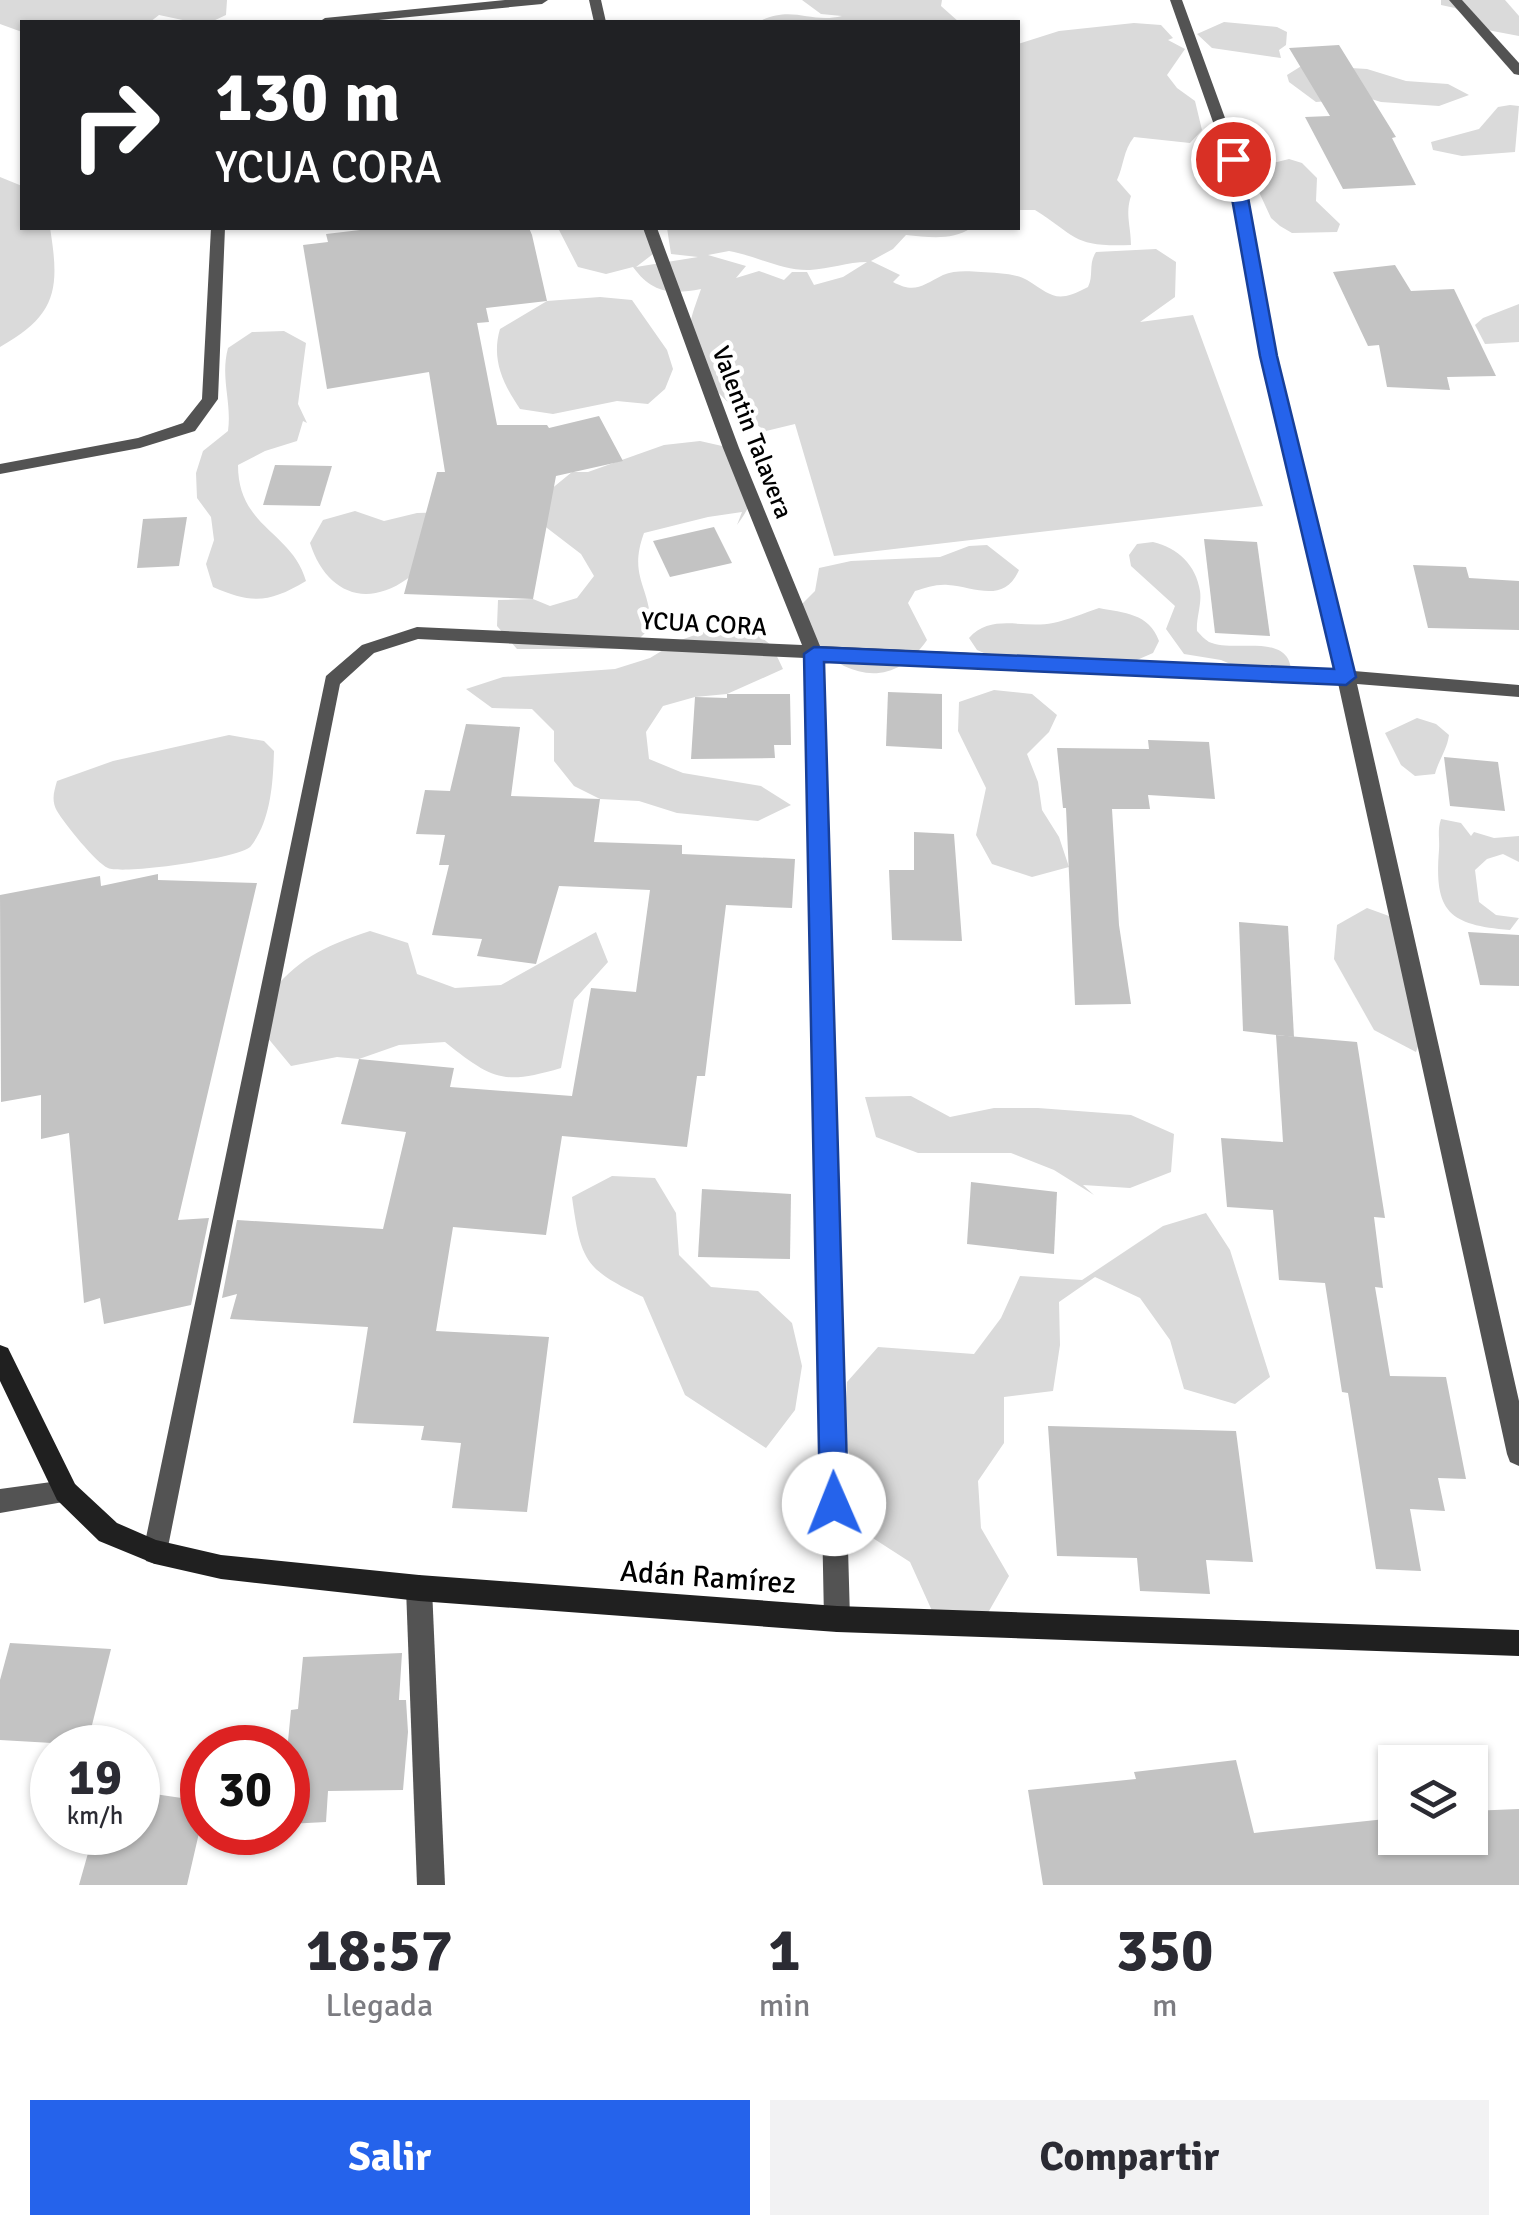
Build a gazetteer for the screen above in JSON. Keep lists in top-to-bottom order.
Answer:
{
  "streets": {
    "street": ["Valentin Talavera", "YCUA CORA", "Adán Ramírez"]
  },
  "crossings": [
    ["Valentin Talavera", "YCUA CORA"],
    ["YCUA CORA", "Adán Ramírez"]
  ],
  "page": {
    "turn": ["130 m", "YCUA CORA"],
    "speed": "19 km/h",
    "limit": "30",
    "eta": [
      "18:57",
      "Llegada",
      "1",
      "min",
      "350",
      "m"
    ],
    "buttons": ["Salir", "Compartir"]
  }
}
